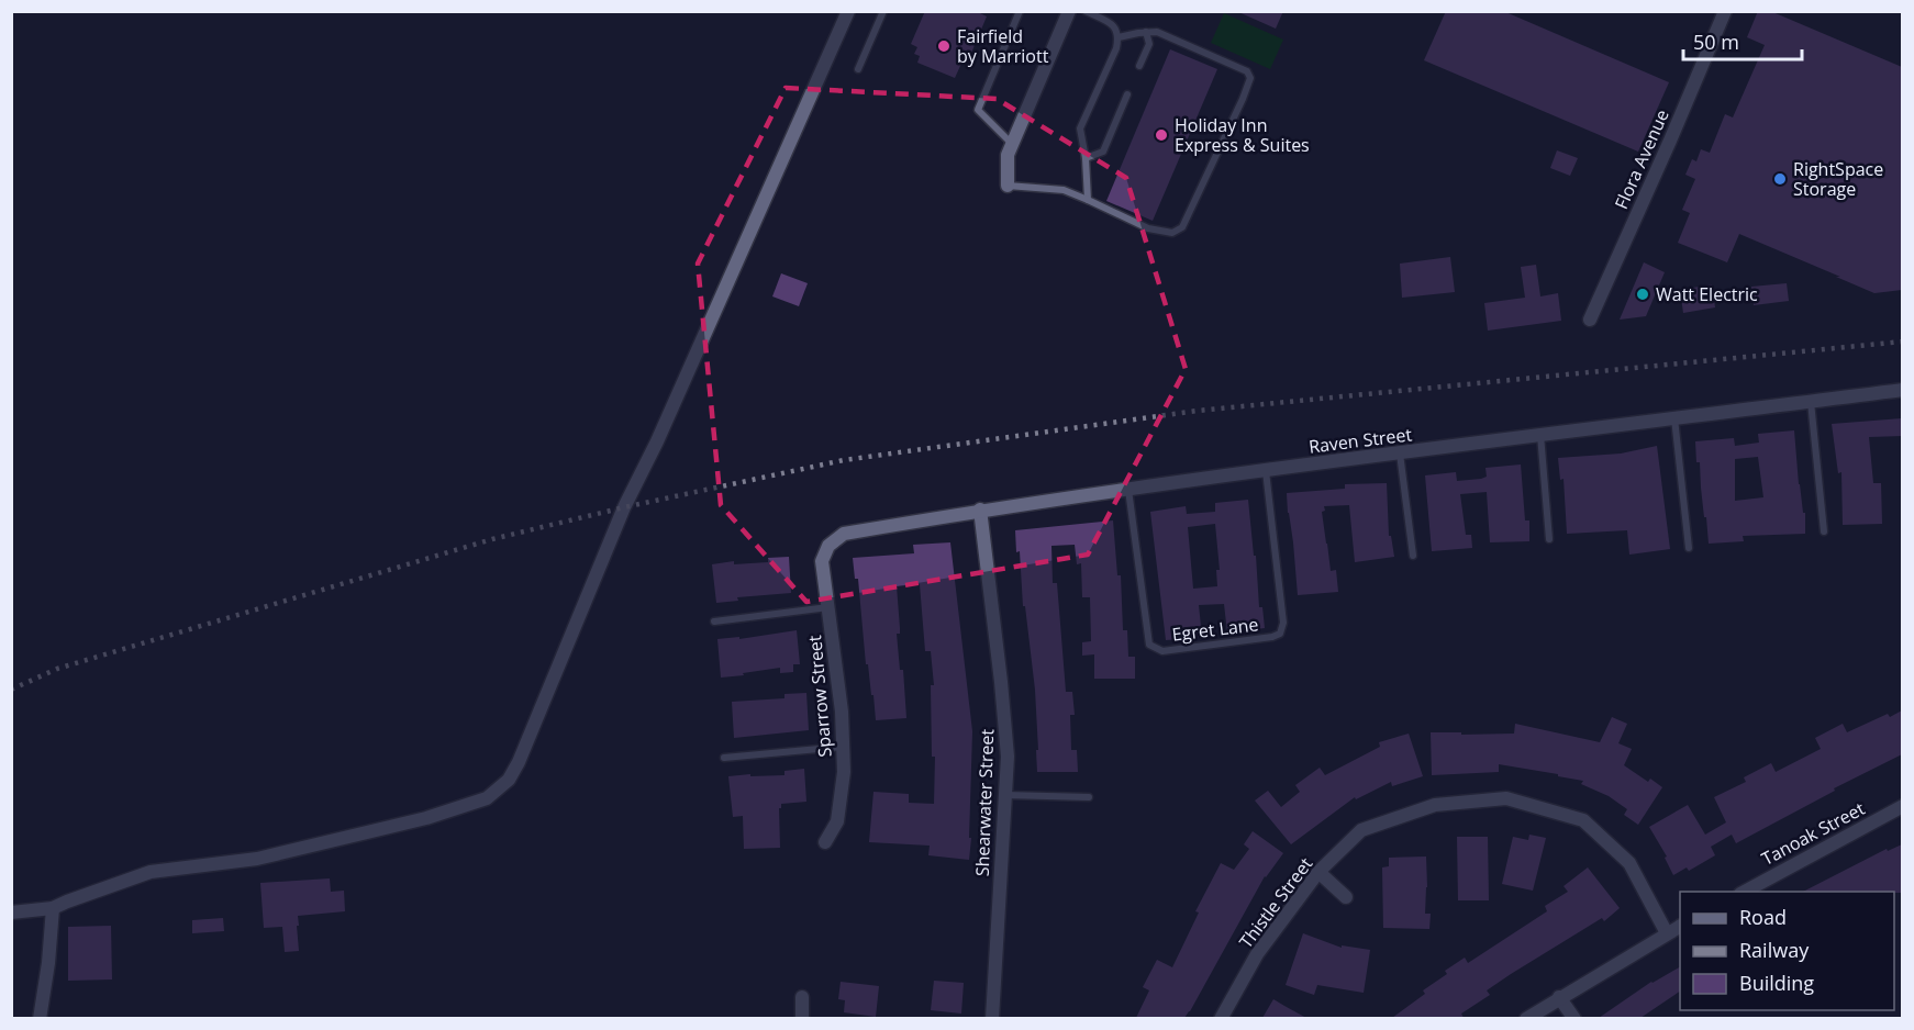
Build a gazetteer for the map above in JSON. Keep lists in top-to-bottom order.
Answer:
{
  "streets": {
    "street": [
      "Flora Avenue",
      "Raven Street",
      "Sparrow Street",
      "Shearwater Street",
      "Tanoak Street",
      "Thistle Street"
    ],
    "lane": ["Egret Lane"]
  },
  "crossings": [
    ["Raven Street", "Egret Lane"],
    ["Raven Street", "Sparrow Street"],
    ["Raven Street", "Shearwater Street"]
  ],
  "places": [
    "Fairfield by Marriott",
    "Holiday Inn Express & Suites",
    "RightSpace Storage",
    "Watt Electric"
  ],
  "legend": ["Road", "Railway", "Building"],
  "scale_bar": "50 m"
}
